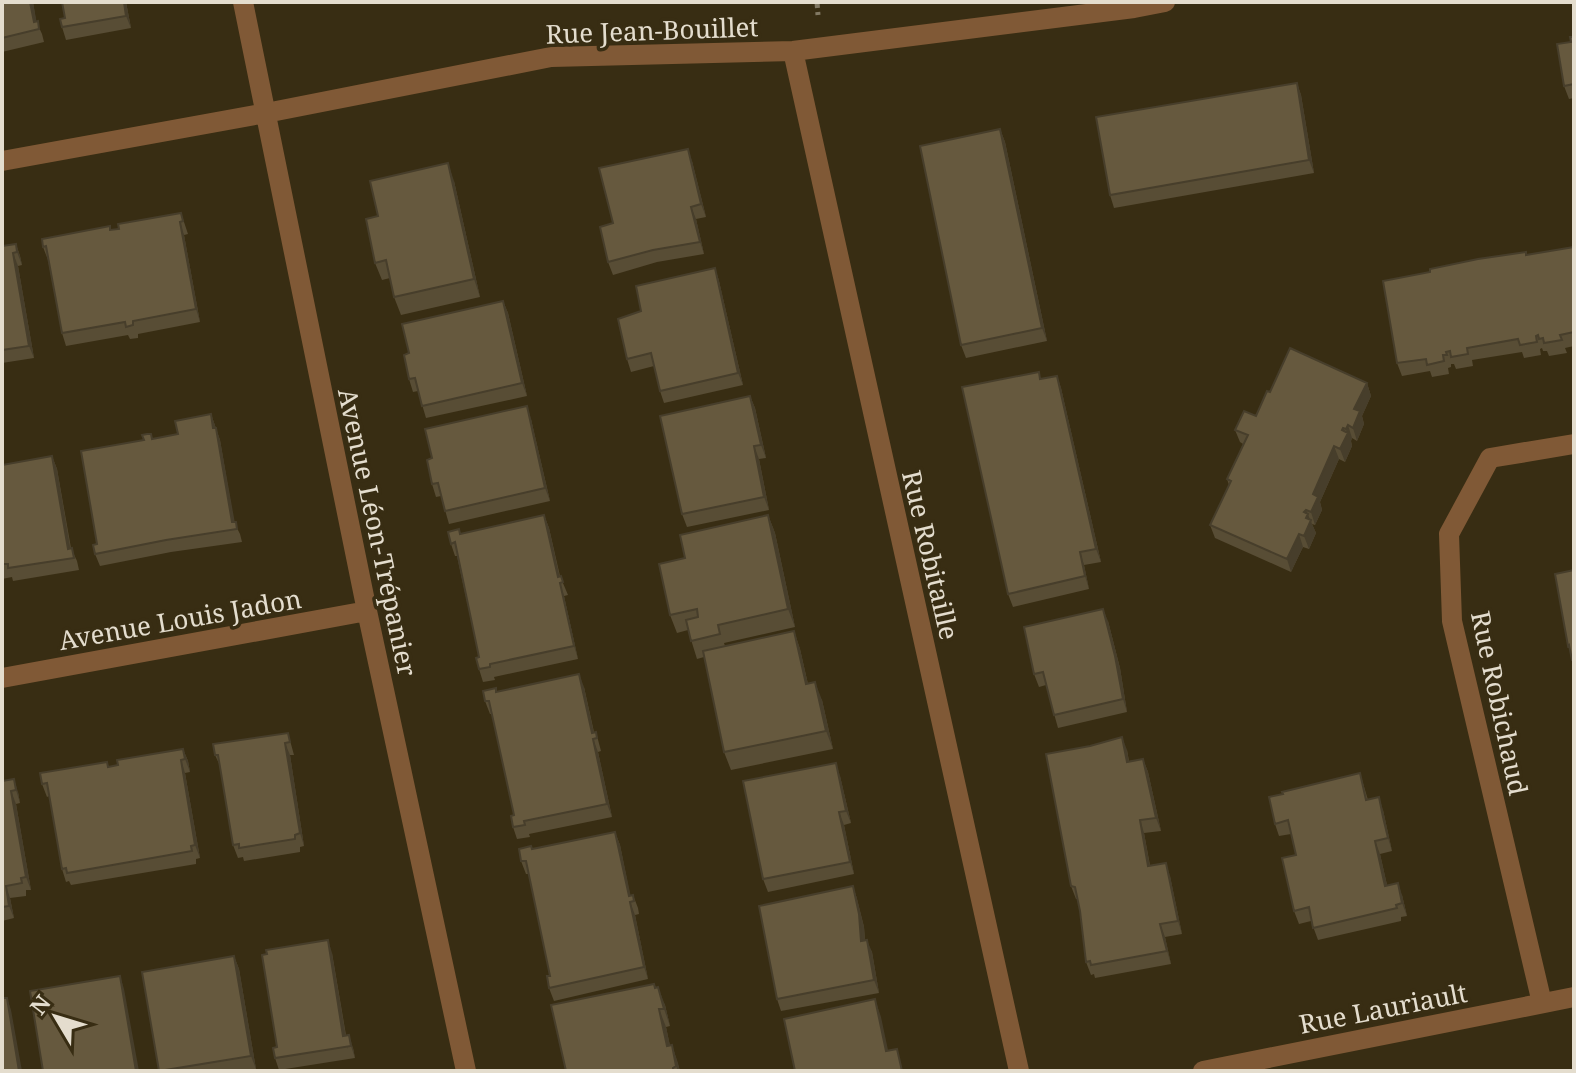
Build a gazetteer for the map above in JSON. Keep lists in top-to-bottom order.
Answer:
{
  "streets": {
    "street": [
      "Rue Jean-Bouillet",
      "Avenue Léon-Trépanier",
      "Rue Robitaille",
      "Avenue Louis Jadon",
      "Rue Robichaud",
      "Rue Lauriault"
    ]
  },
  "crossings": [
    ["Rue Jean-Bouillet", "Avenue Léon-Trépanier"],
    ["Rue Jean-Bouillet", "Rue Robitaille"],
    ["Avenue Léon-Trépanier", "Avenue Louis Jadon"],
    ["Rue Robichaud", "Rue Lauriault"]
  ],
  "north": "top left"
}
